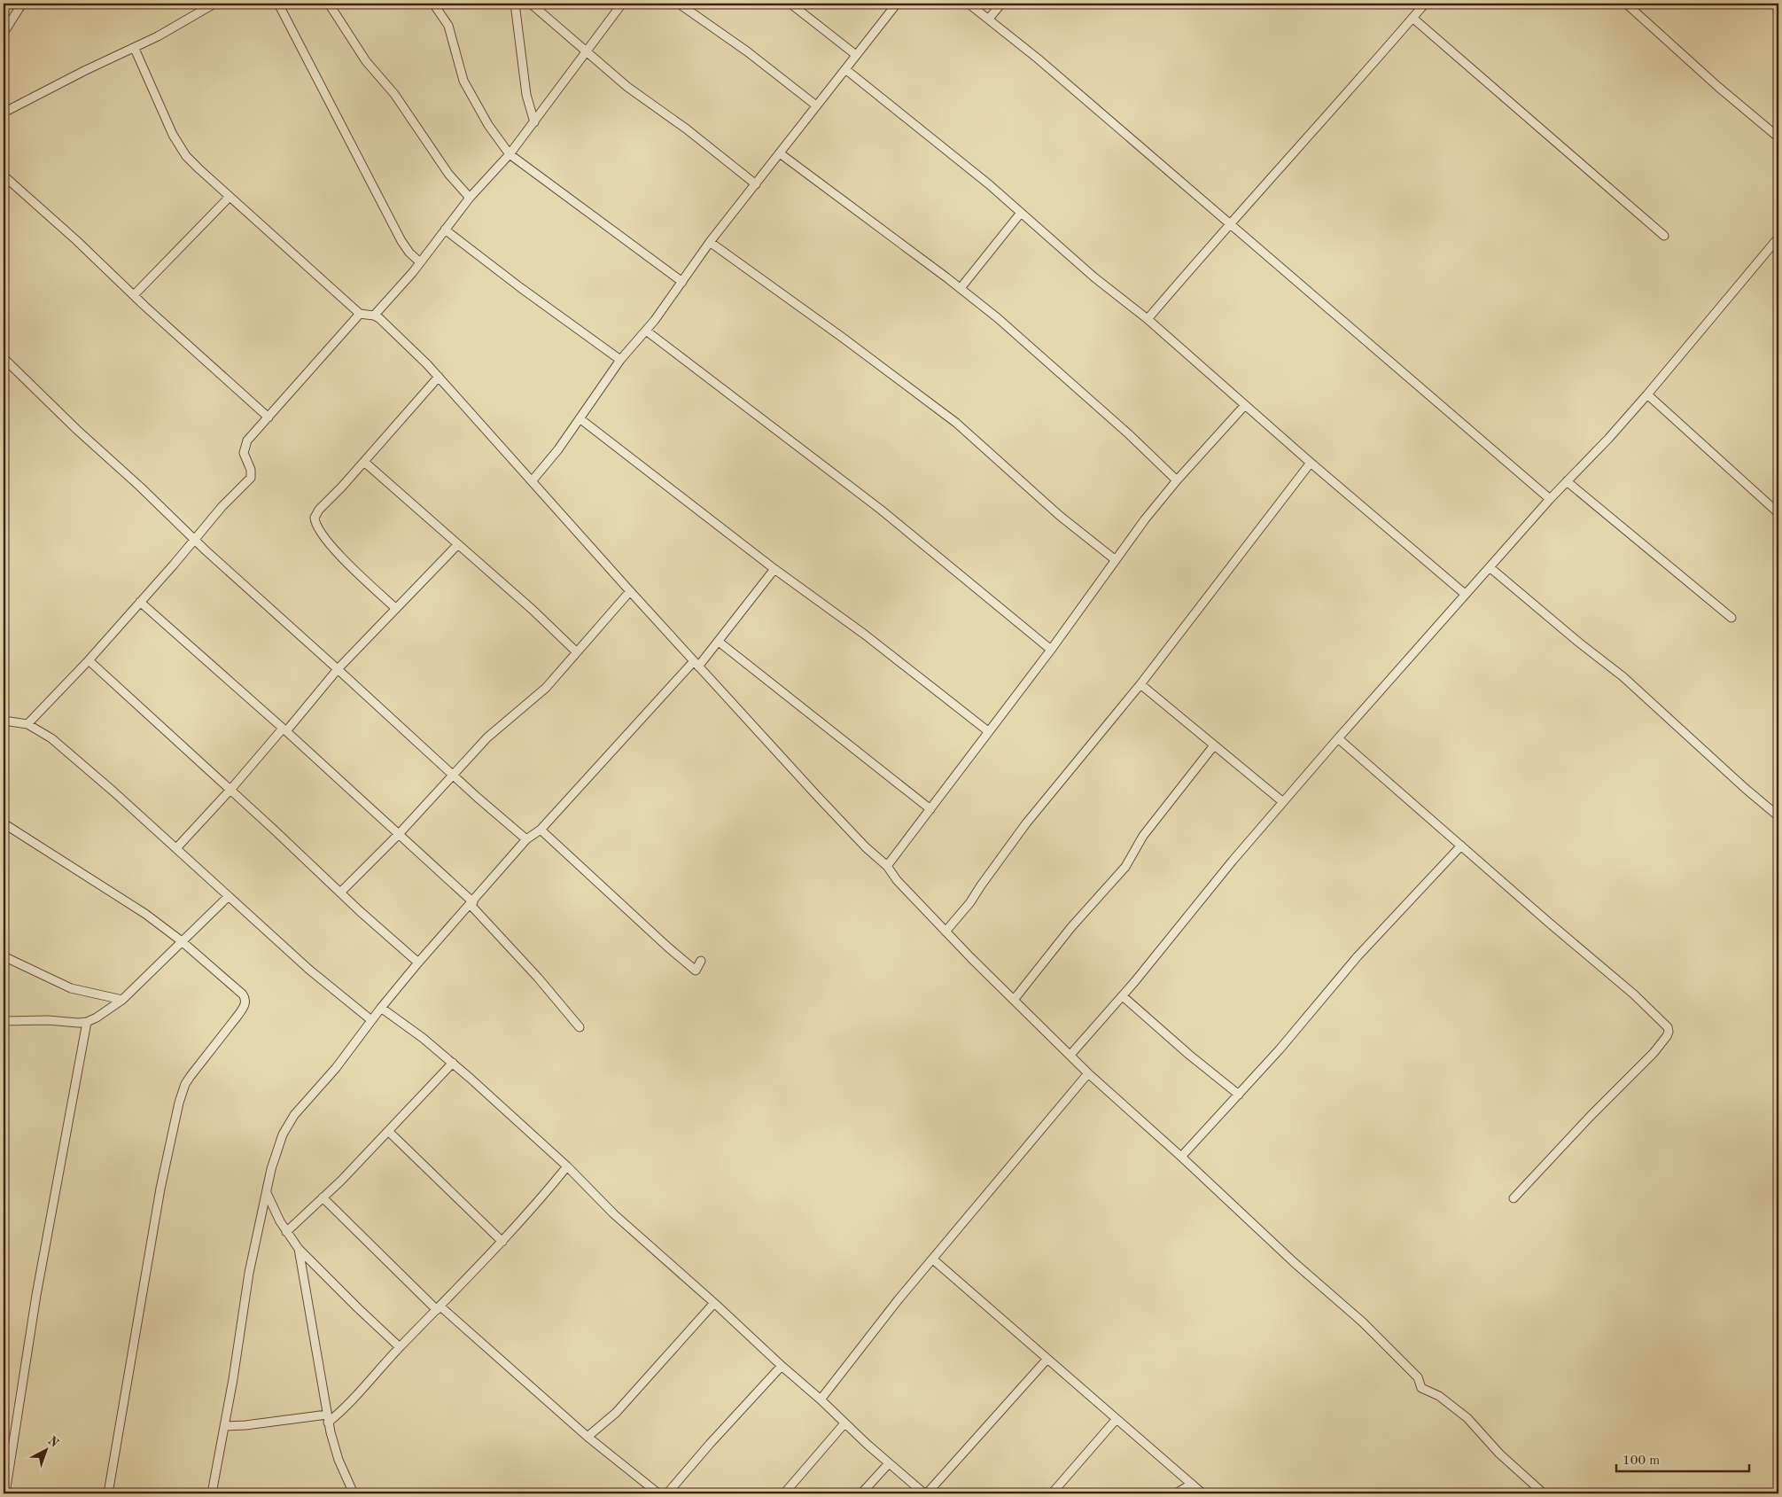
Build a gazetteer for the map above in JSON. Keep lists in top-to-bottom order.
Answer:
{
  "scale_bar": "100 m",
  "north": "top right"
}
